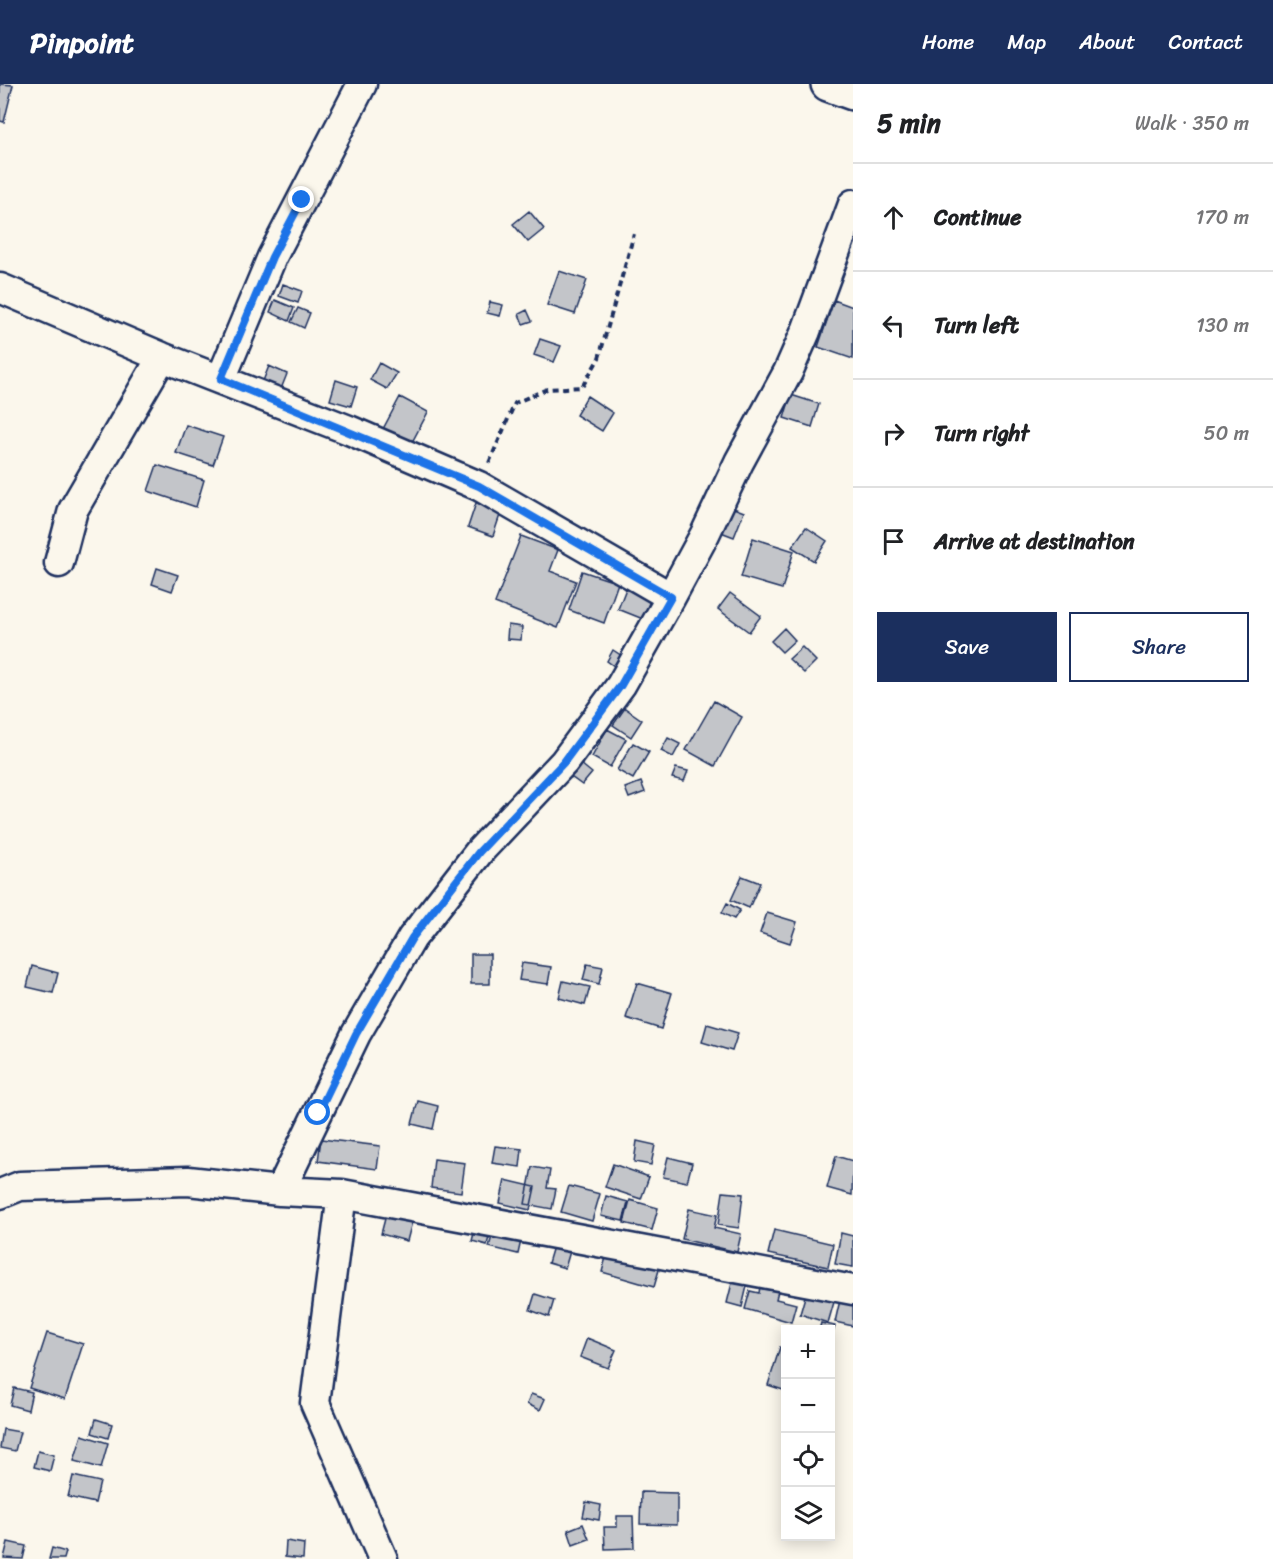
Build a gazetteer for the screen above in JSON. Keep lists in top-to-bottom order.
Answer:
{
  "page": {
    "header": "Pinpoint",
    "nav": [
      "Home",
      "Map",
      "About",
      "Contact"
    ],
    "heading": ["5 min", "Walk · 350 m"],
    "list": [
      ["Continue", "170 m"],
      ["Turn left", "130 m"],
      ["Turn right", "50 m"],
      "Arrive at destination"
    ],
    "buttons": ["Save", "Share"],
    "map_buttons": ["+", "−"]
  }
}
